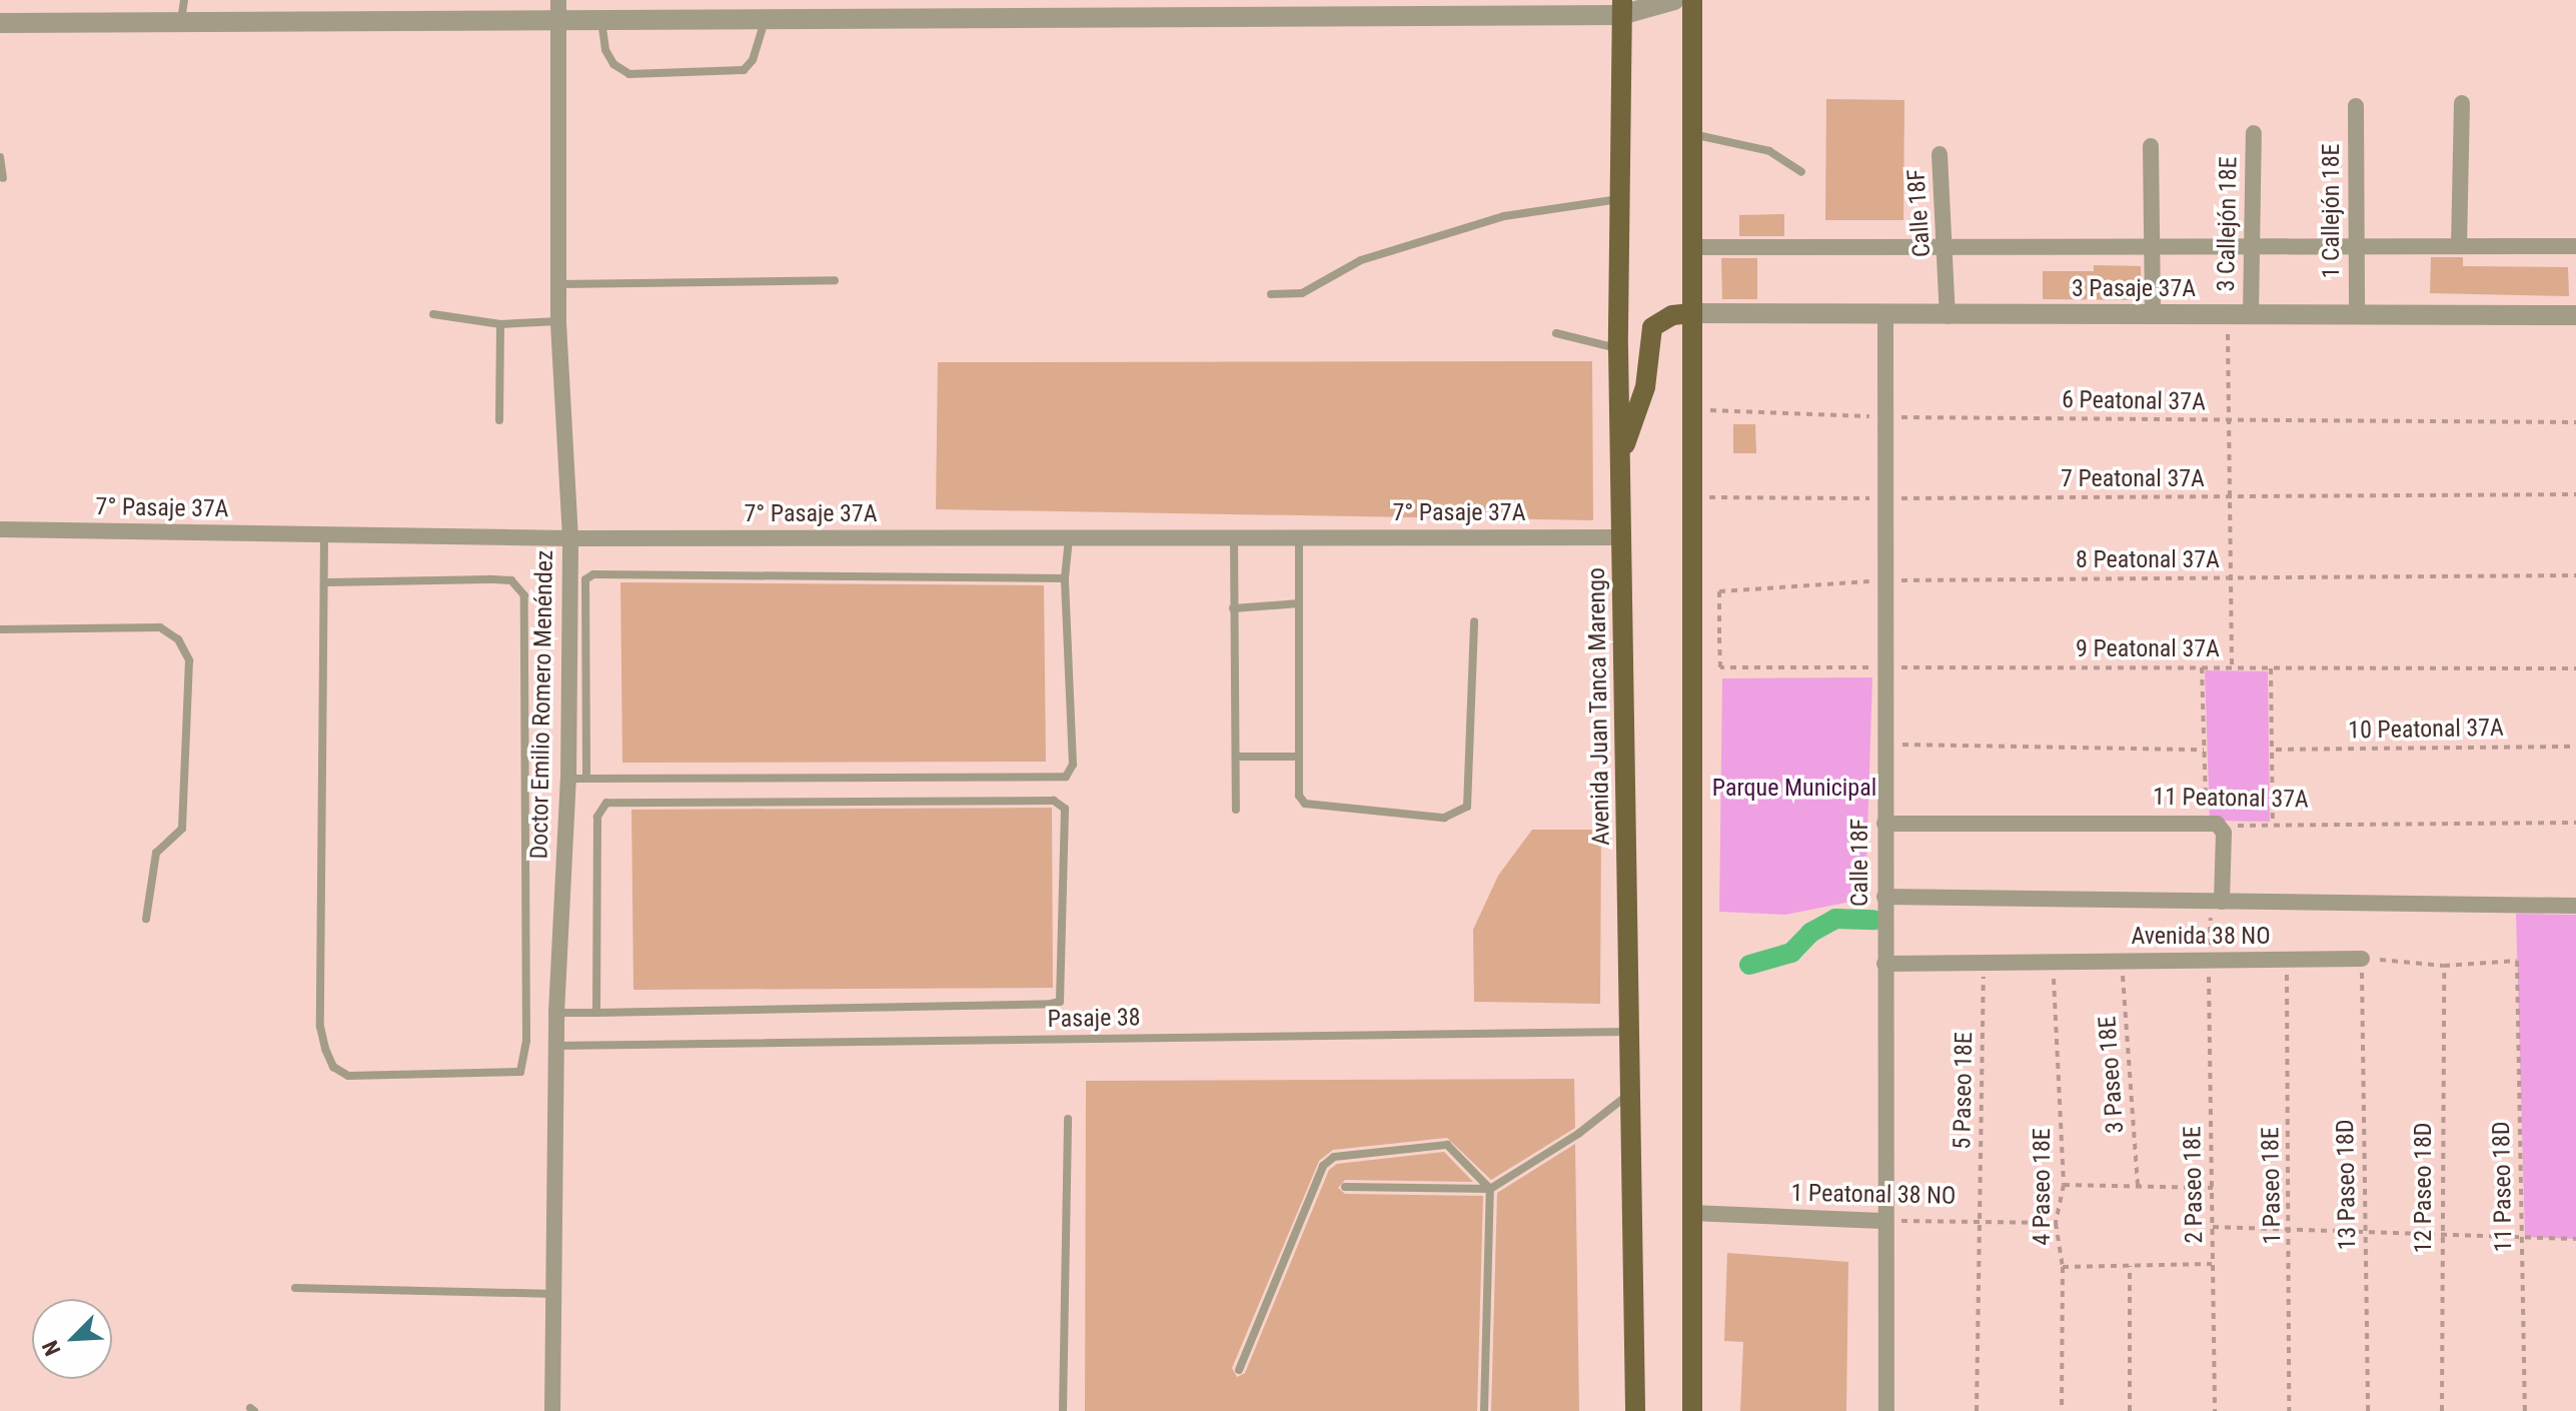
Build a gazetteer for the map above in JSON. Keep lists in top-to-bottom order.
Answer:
{
  "streets": {
    "main road": ["Avenida Juan Tanca Marengo"],
    "street": [
      "1 Callejón 18E",
      "Calle 18F",
      "3 Callejón 18E",
      "3 Pasaje 37A",
      "7° Pasaje 37A",
      "Doctor Emilio Romero Menéndez",
      "11 Peatonal 37A",
      "Avenida 38 NO",
      "1 Peatonal 38 NO"
    ],
    "lane": ["Pasaje 38"],
    "path": [
      "6 Peatonal 37A",
      "7 Peatonal 37A",
      "8 Peatonal 37A",
      "9 Peatonal 37A",
      "10 Peatonal 37A",
      "3 Paseo 18E",
      "5 Paseo 18E",
      "2 Paseo 18E",
      "13 Paseo 18D",
      "1 Paseo 18E",
      "4 Paseo 18E",
      "11 Paseo 18D",
      "12 Paseo 18D"
    ]
  },
  "crossings": [
    ["1 Callejón 18E", "3 Pasaje 37A"],
    ["Calle 18F", "3 Pasaje 37A"],
    ["Calle 18F", "6 Peatonal 37A"],
    ["Calle 18F", "7 Peatonal 37A"],
    ["Calle 18F", "8 Peatonal 37A"],
    ["Calle 18F", "9 Peatonal 37A"],
    ["Calle 18F", "11 Peatonal 37A"],
    ["Calle 18F", "Avenida 38 NO"],
    ["Calle 18F", "1 Peatonal 38 NO"],
    ["3 Callejón 18E", "3 Pasaje 37A"],
    ["7° Pasaje 37A", "Doctor Emilio Romero Menéndez"],
    ["7° Pasaje 37A", "Avenida Juan Tanca Marengo"],
    ["8 Peatonal 37A", "9 Peatonal 37A"],
    ["Doctor Emilio Romero Menéndez", "Pasaje 38"],
    ["Avenida Juan Tanca Marengo", "Pasaje 38"],
    ["Avenida 38 NO", "3 Paseo 18E"],
    ["Avenida 38 NO", "5 Paseo 18E"],
    ["Avenida 38 NO", "2 Paseo 18E"],
    ["Avenida 38 NO", "13 Paseo 18D"],
    ["Avenida 38 NO", "1 Paseo 18E"],
    ["Avenida 38 NO", "4 Paseo 18E"],
    ["5 Paseo 18E", "1 Peatonal 38 NO"],
    ["4 Paseo 18E", "1 Peatonal 38 NO"],
    ["11 Paseo 18D", "12 Paseo 18D"]
  ],
  "parks": ["Parque Municipal"],
  "north": "bottom left"
}
